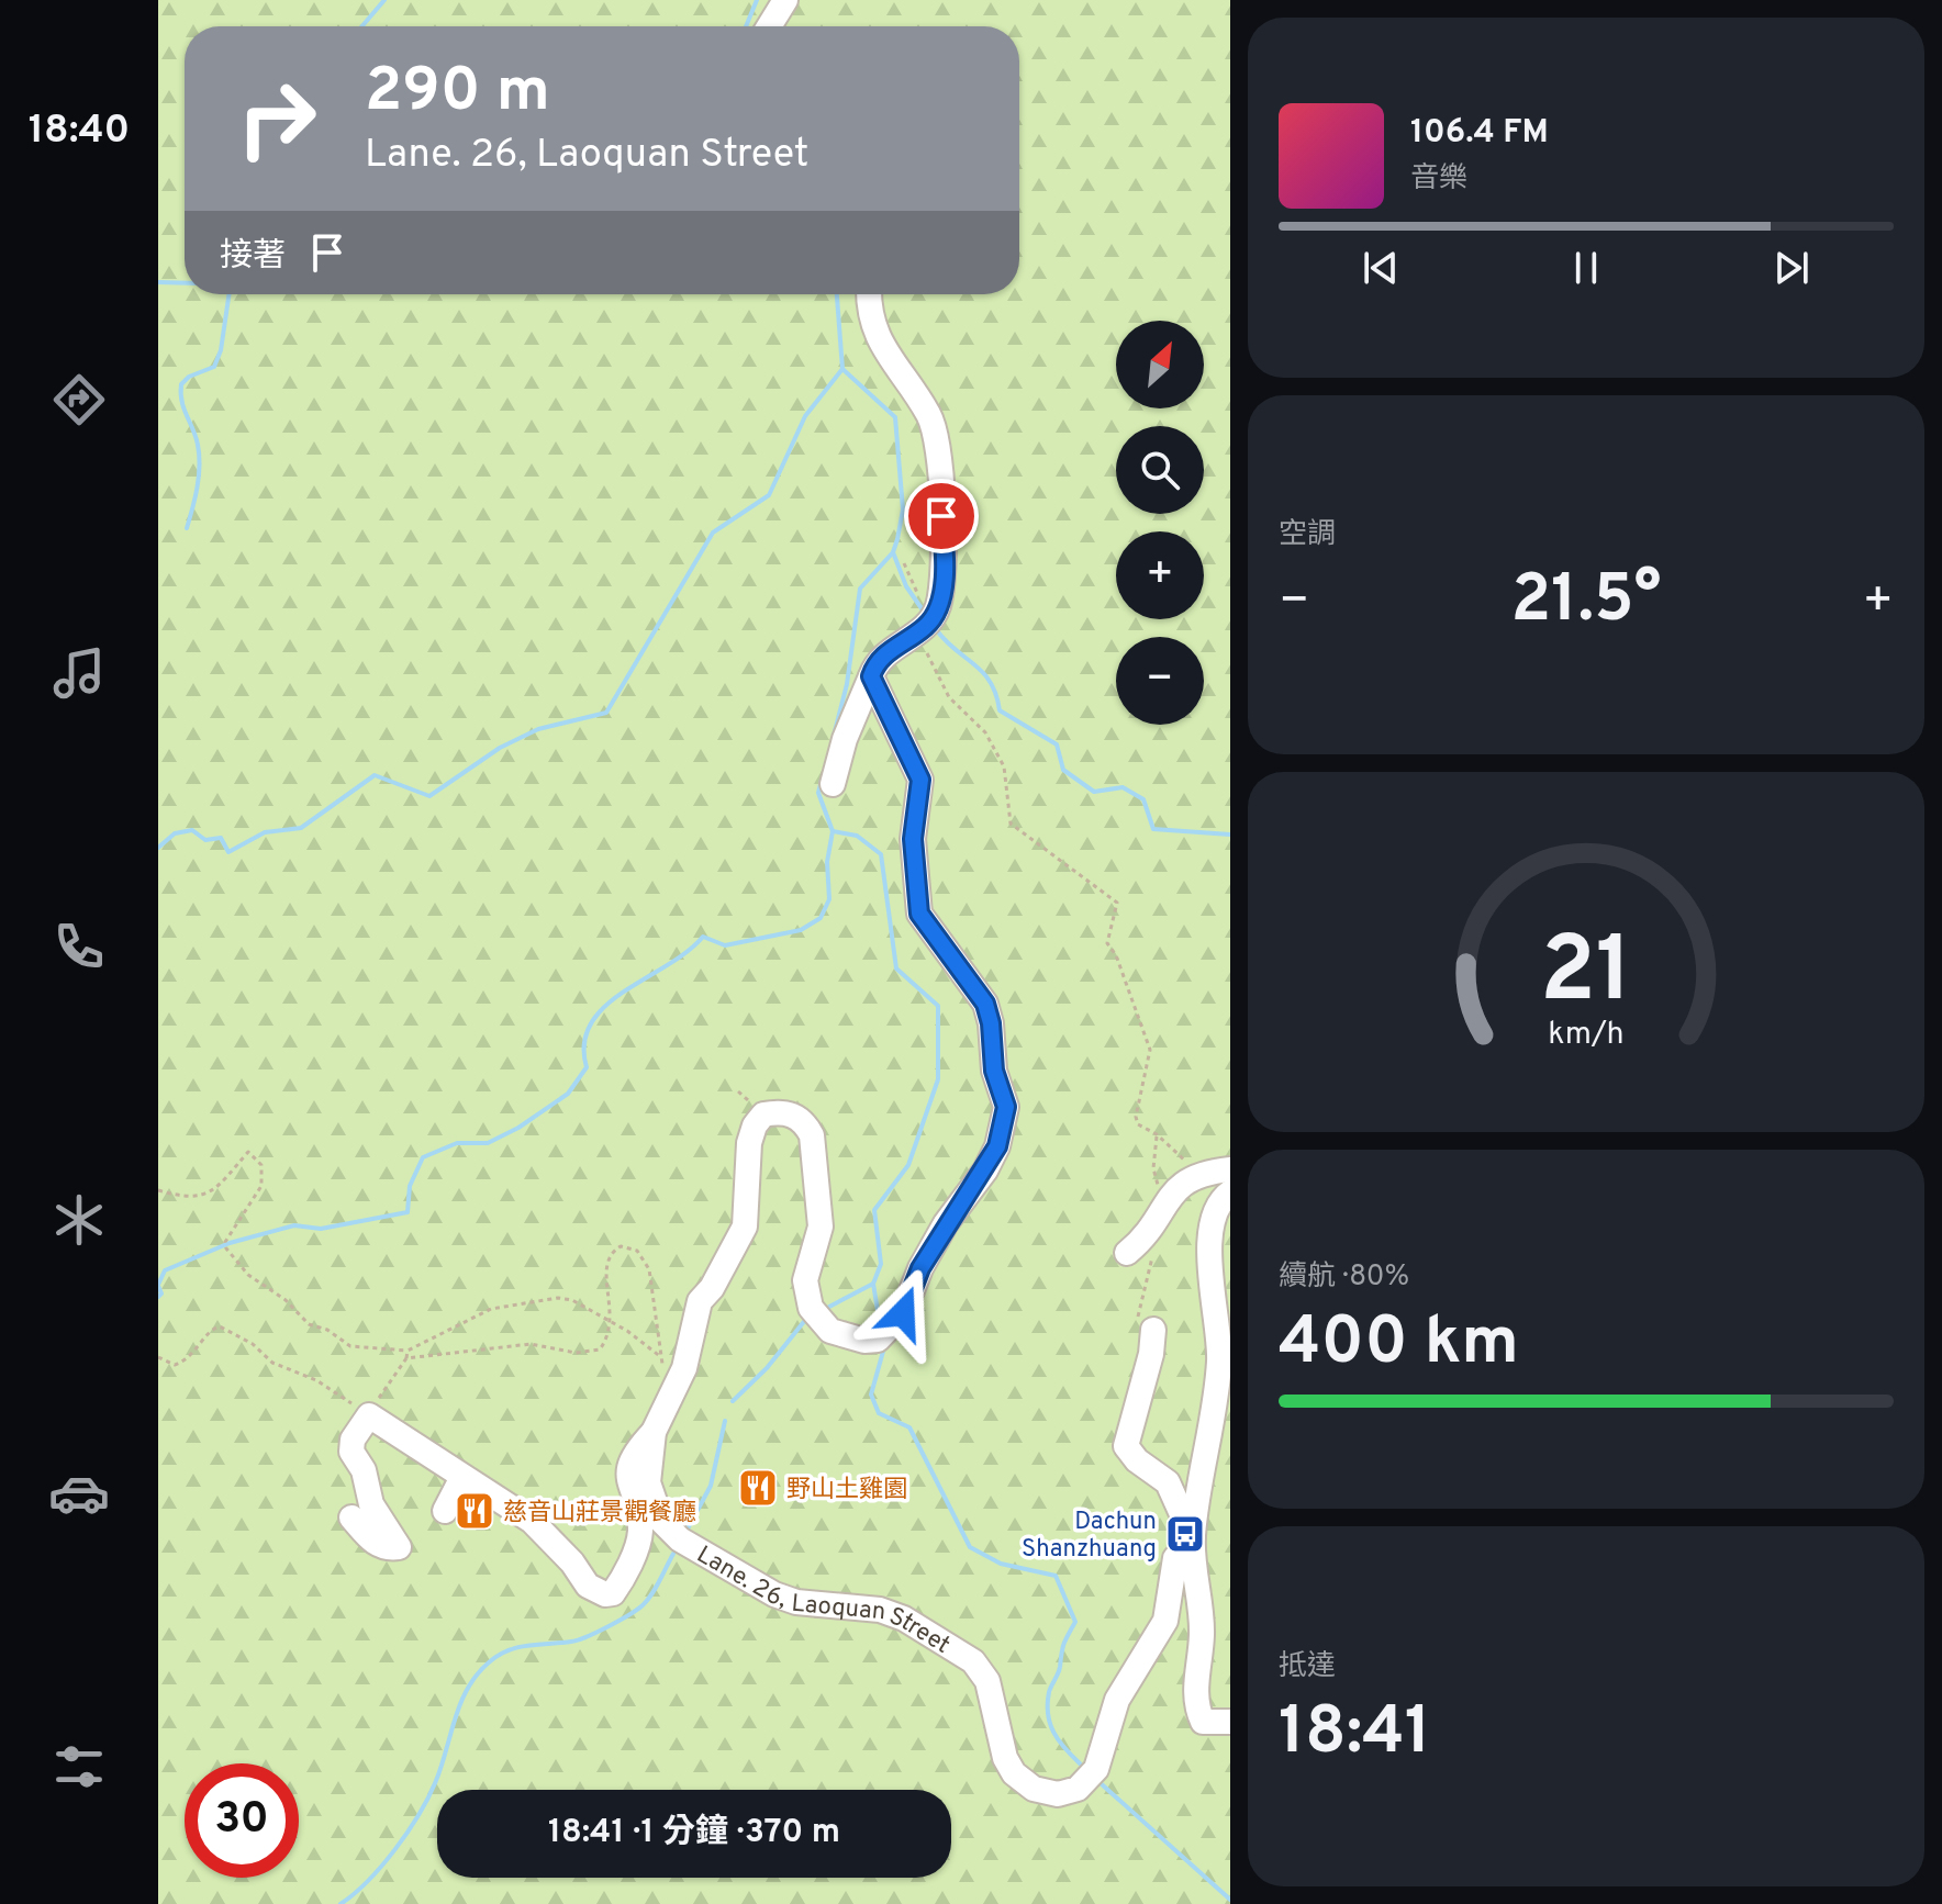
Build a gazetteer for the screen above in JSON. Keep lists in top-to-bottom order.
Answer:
{
  "streets": {
    "street": ["Lane. 26, Laoquan Street"]
  },
  "places": {
    "restaurant": ["野山土雞園", "慈音山莊景觀餐廳"],
    "bus stop": ["Dachun Shanzhuang"]
  },
  "north": "top right",
  "page": {
    "tabs": "18:40",
    "turn": ["290 m", "Lane. 26, Laoquan Street"],
    "song": ["106.4 FM", "音樂"],
    "then": "接著",
    "map_buttons": ["+", "−"],
    "tile": [
      "空調",
      ["續航 · 80%", "400 km"],
      ["抵達", "18:41"]
    ],
    "heat": ["−", "21.5°", "+"],
    "limit": "30",
    "trip": "18:41 · 1 分鐘 · 370 m",
    "gauge": ["21", "km/h"]
  }
}
